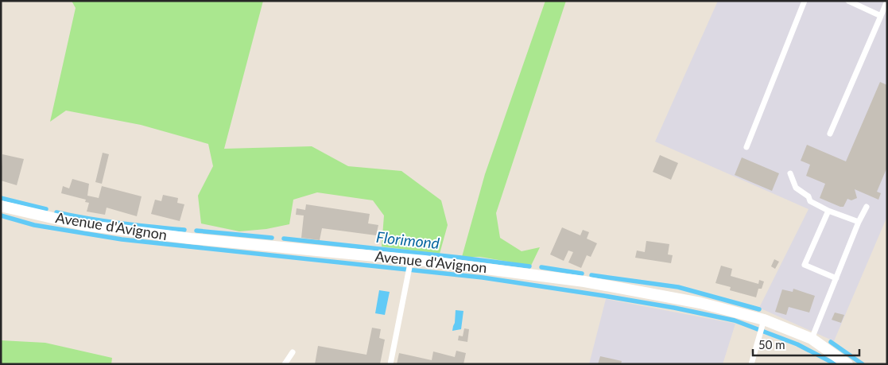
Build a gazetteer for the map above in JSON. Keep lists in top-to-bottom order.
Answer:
{
  "streets": {
    "street": ["Avenue d'Avignon"]
  },
  "water": ["Florimond"],
  "scale_bar": "50 m"
}
